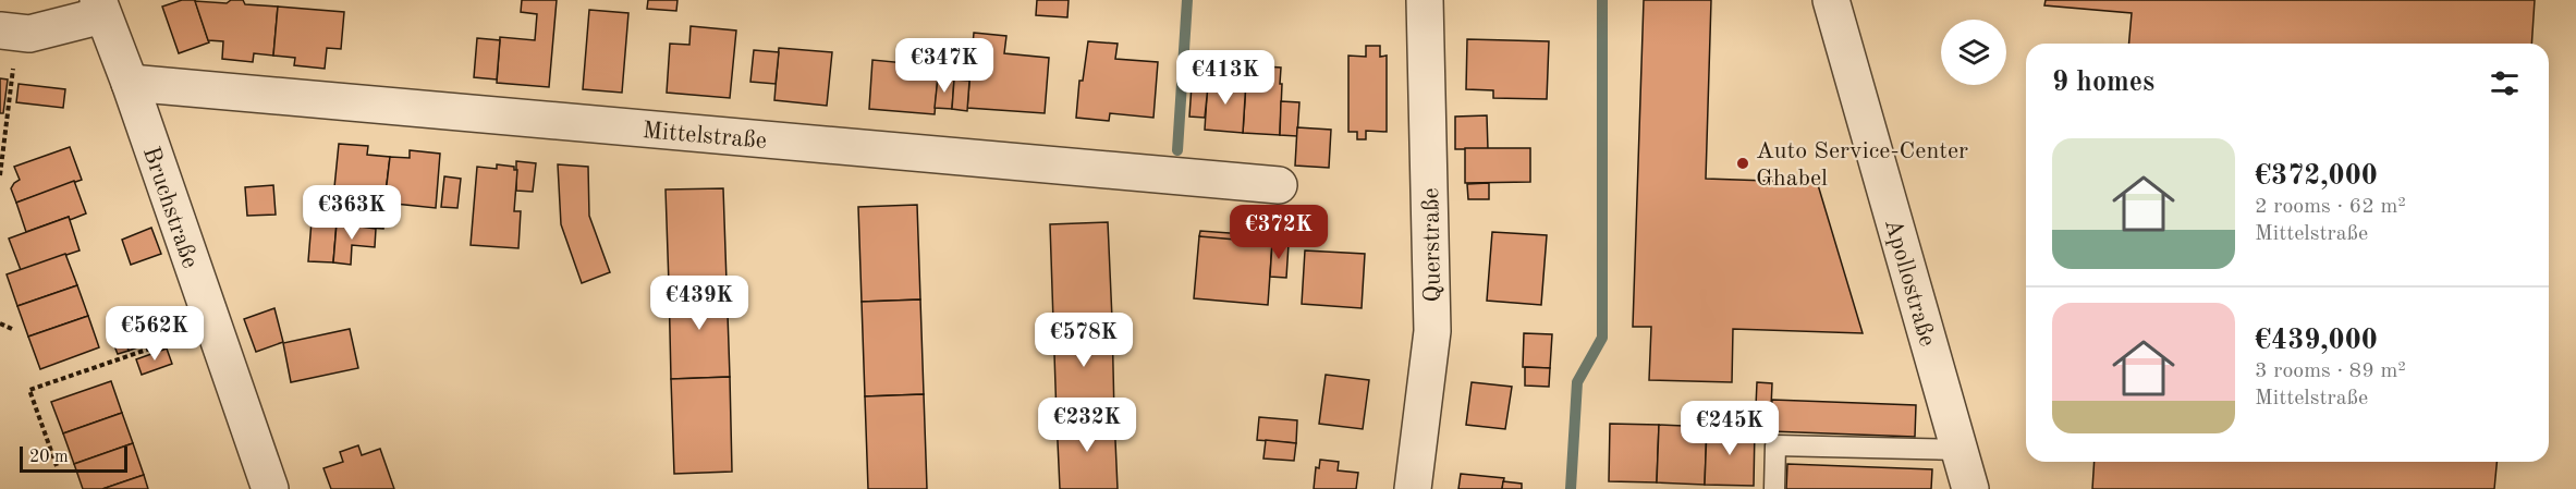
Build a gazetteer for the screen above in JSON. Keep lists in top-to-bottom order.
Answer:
{
  "streets": {
    "street": [
      "Mittelstraße",
      "Bruchstraße",
      "Querstraße",
      "Apollostraße"
    ]
  },
  "crossings": [
    ["Mittelstraße", "Bruchstraße"]
  ],
  "places": ["Auto Service-Center Ghabel"],
  "scale_bar": "20 m",
  "page": {
    "price": [
      "€347K",
      "€413K",
      "€363K",
      "€372K",
      "€439K",
      "€562K",
      "€578K",
      "€232K",
      "€245K"
    ],
    "heading": "9 homes",
    "list": [
      {
        "name": "€372,000",
        "note": "2 rooms · 62 m² · Mittelstraße"
      },
      {
        "name": "€439,000",
        "note": "3 rooms · 89 m² · Mittelstraße"
      }
    ],
    "scale": "20 m"
  }
}
